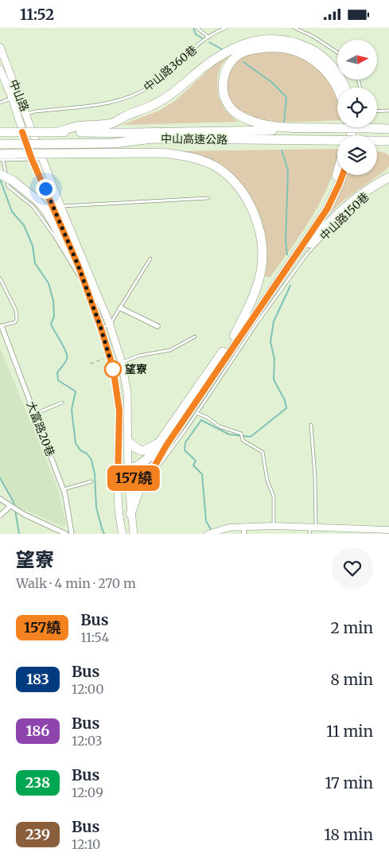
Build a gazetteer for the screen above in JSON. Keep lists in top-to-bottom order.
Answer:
{
  "streets": {
    "highway": ["中山高速公路"],
    "main road": ["中山路"],
    "street": ["大富路20巷"],
    "lane": ["中山路360巷", "中山路150巷"]
  },
  "crossings": [
    ["中山路360巷", "中山路"]
  ],
  "places": ["望寮"],
  "lines": ["bus line 157繞"],
  "north": "right",
  "page": {
    "status": "11:52",
    "on_map": "157繞",
    "heading": ["望寮", "Walk · 4 min · 270 m"],
    "list": [
      {
        "mark": "157繞",
        "name": "Bus",
        "note": "11:54",
        "value": "2 min"
      },
      {
        "mark": "183",
        "name": "Bus",
        "note": "12:00",
        "value": "8 min"
      },
      {
        "mark": "186",
        "name": "Bus",
        "note": "12:03",
        "value": "11 min"
      },
      {
        "mark": "238",
        "name": "Bus",
        "note": "12:09",
        "value": "17 min"
      },
      {
        "mark": "239",
        "name": "Bus",
        "note": "12:10",
        "value": "18 min"
      }
    ]
  }
}
